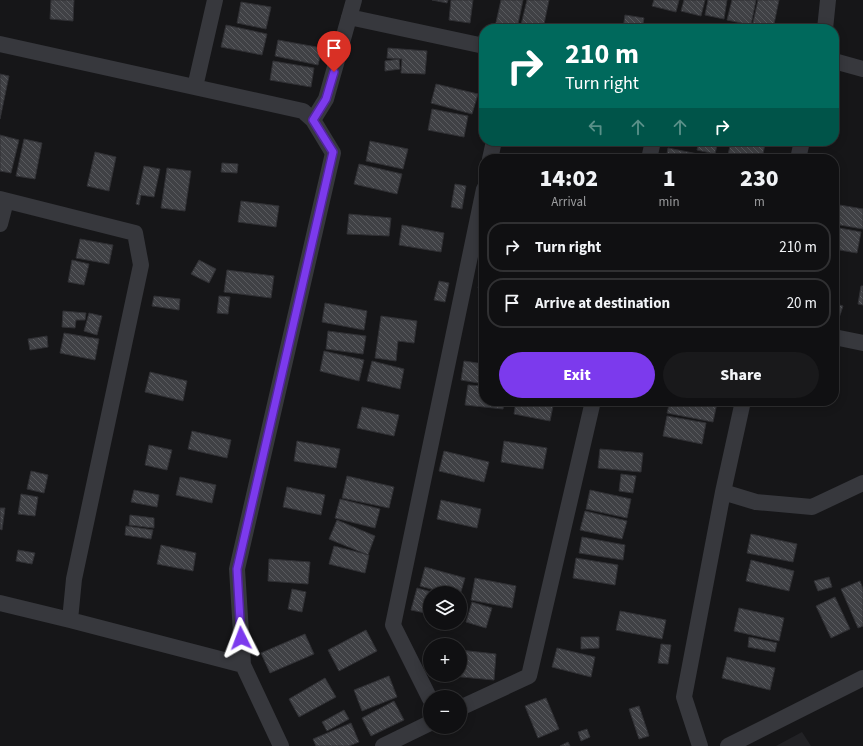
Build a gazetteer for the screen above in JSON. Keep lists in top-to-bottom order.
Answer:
{
  "page": {
    "turn": ["210 m", "Turn right"],
    "eta": [
      "14:02",
      "Arrival",
      "1",
      "min",
      "230",
      "m"
    ],
    "list": [
      {
        "name": "Turn right",
        "value": "210 m"
      },
      {
        "name": "Arrive at destination",
        "value": "20 m"
      }
    ],
    "buttons": ["Exit", "Share"],
    "map_buttons": ["+", "−"]
  }
}
